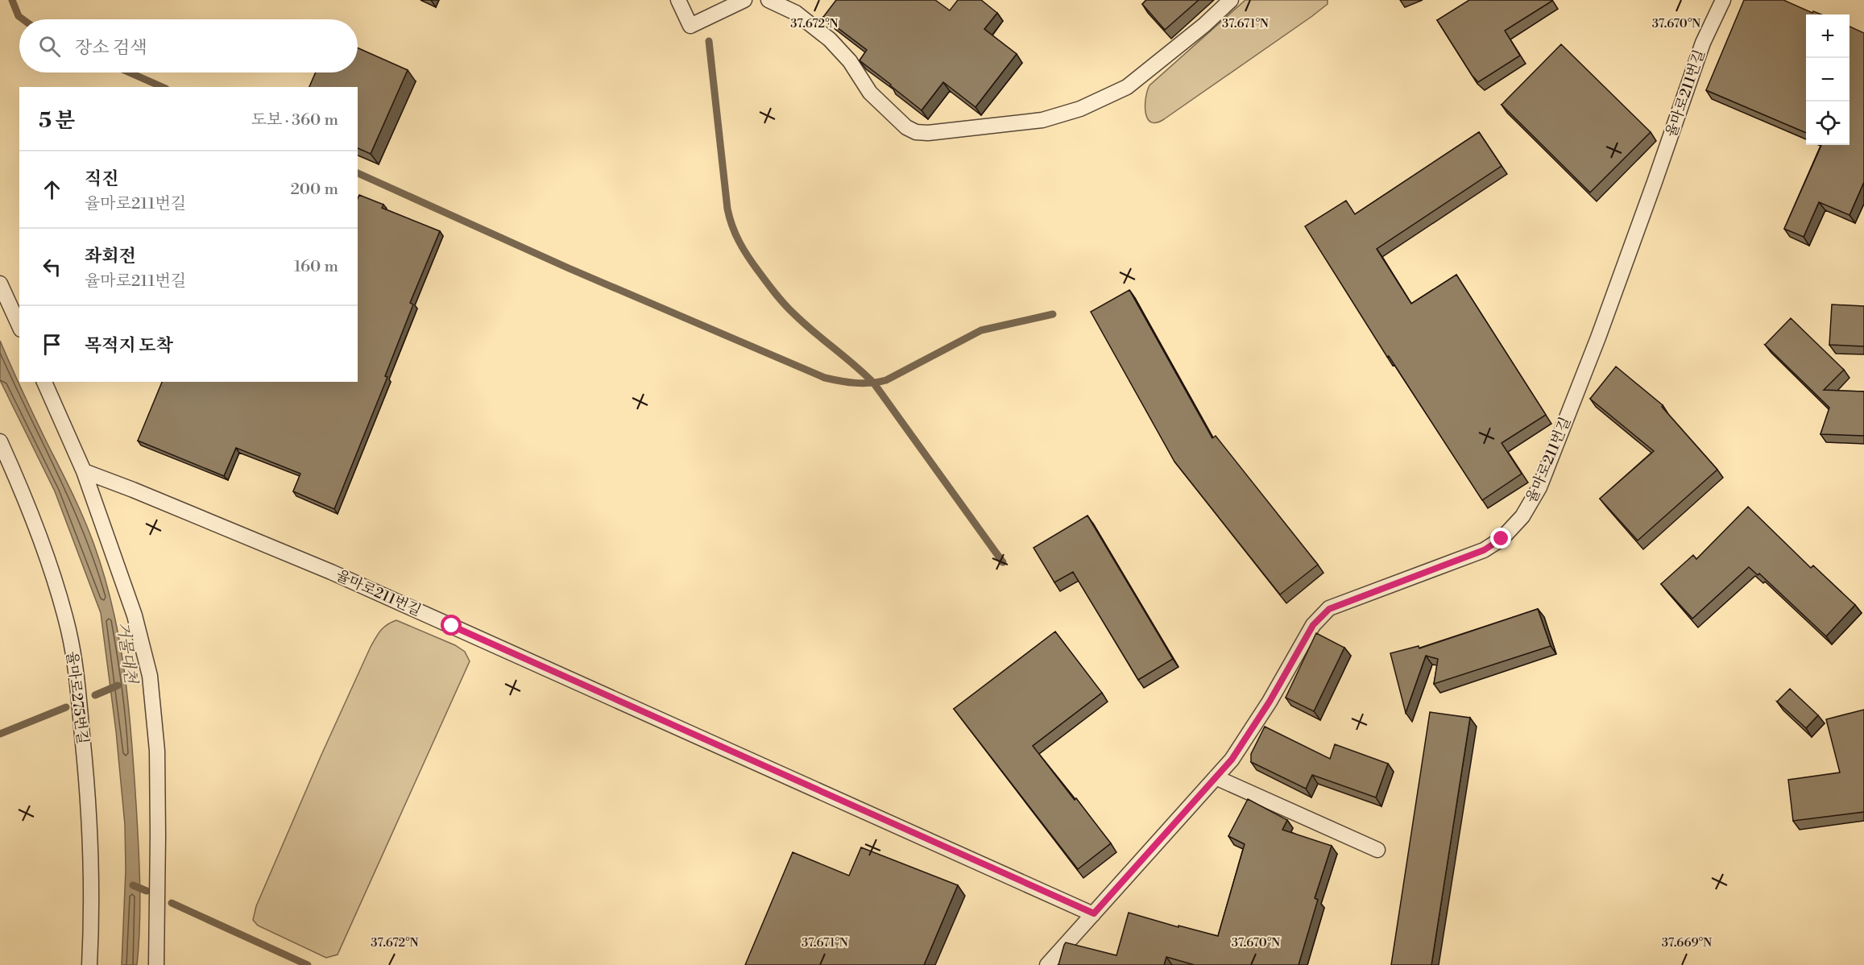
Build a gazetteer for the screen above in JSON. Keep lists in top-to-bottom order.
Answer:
{
  "streets": {
    "lane": ["율마로211번길", "율마로275번길"]
  },
  "water": ["거물대천"],
  "page": {
    "map_buttons": ["+", "−"],
    "search": "장소 검색",
    "heading": ["5 분", "도보 · 360 m"],
    "list": [
      ["직진", "율마로211번길", "200 m"],
      ["좌회전", "율마로211번길", "160 m"],
      "목적지 도착"
    ]
  },
  "coordinates": [
    "37.672°N",
    "37.671°N",
    "37.670°N",
    "37.669°N"
  ]
}
